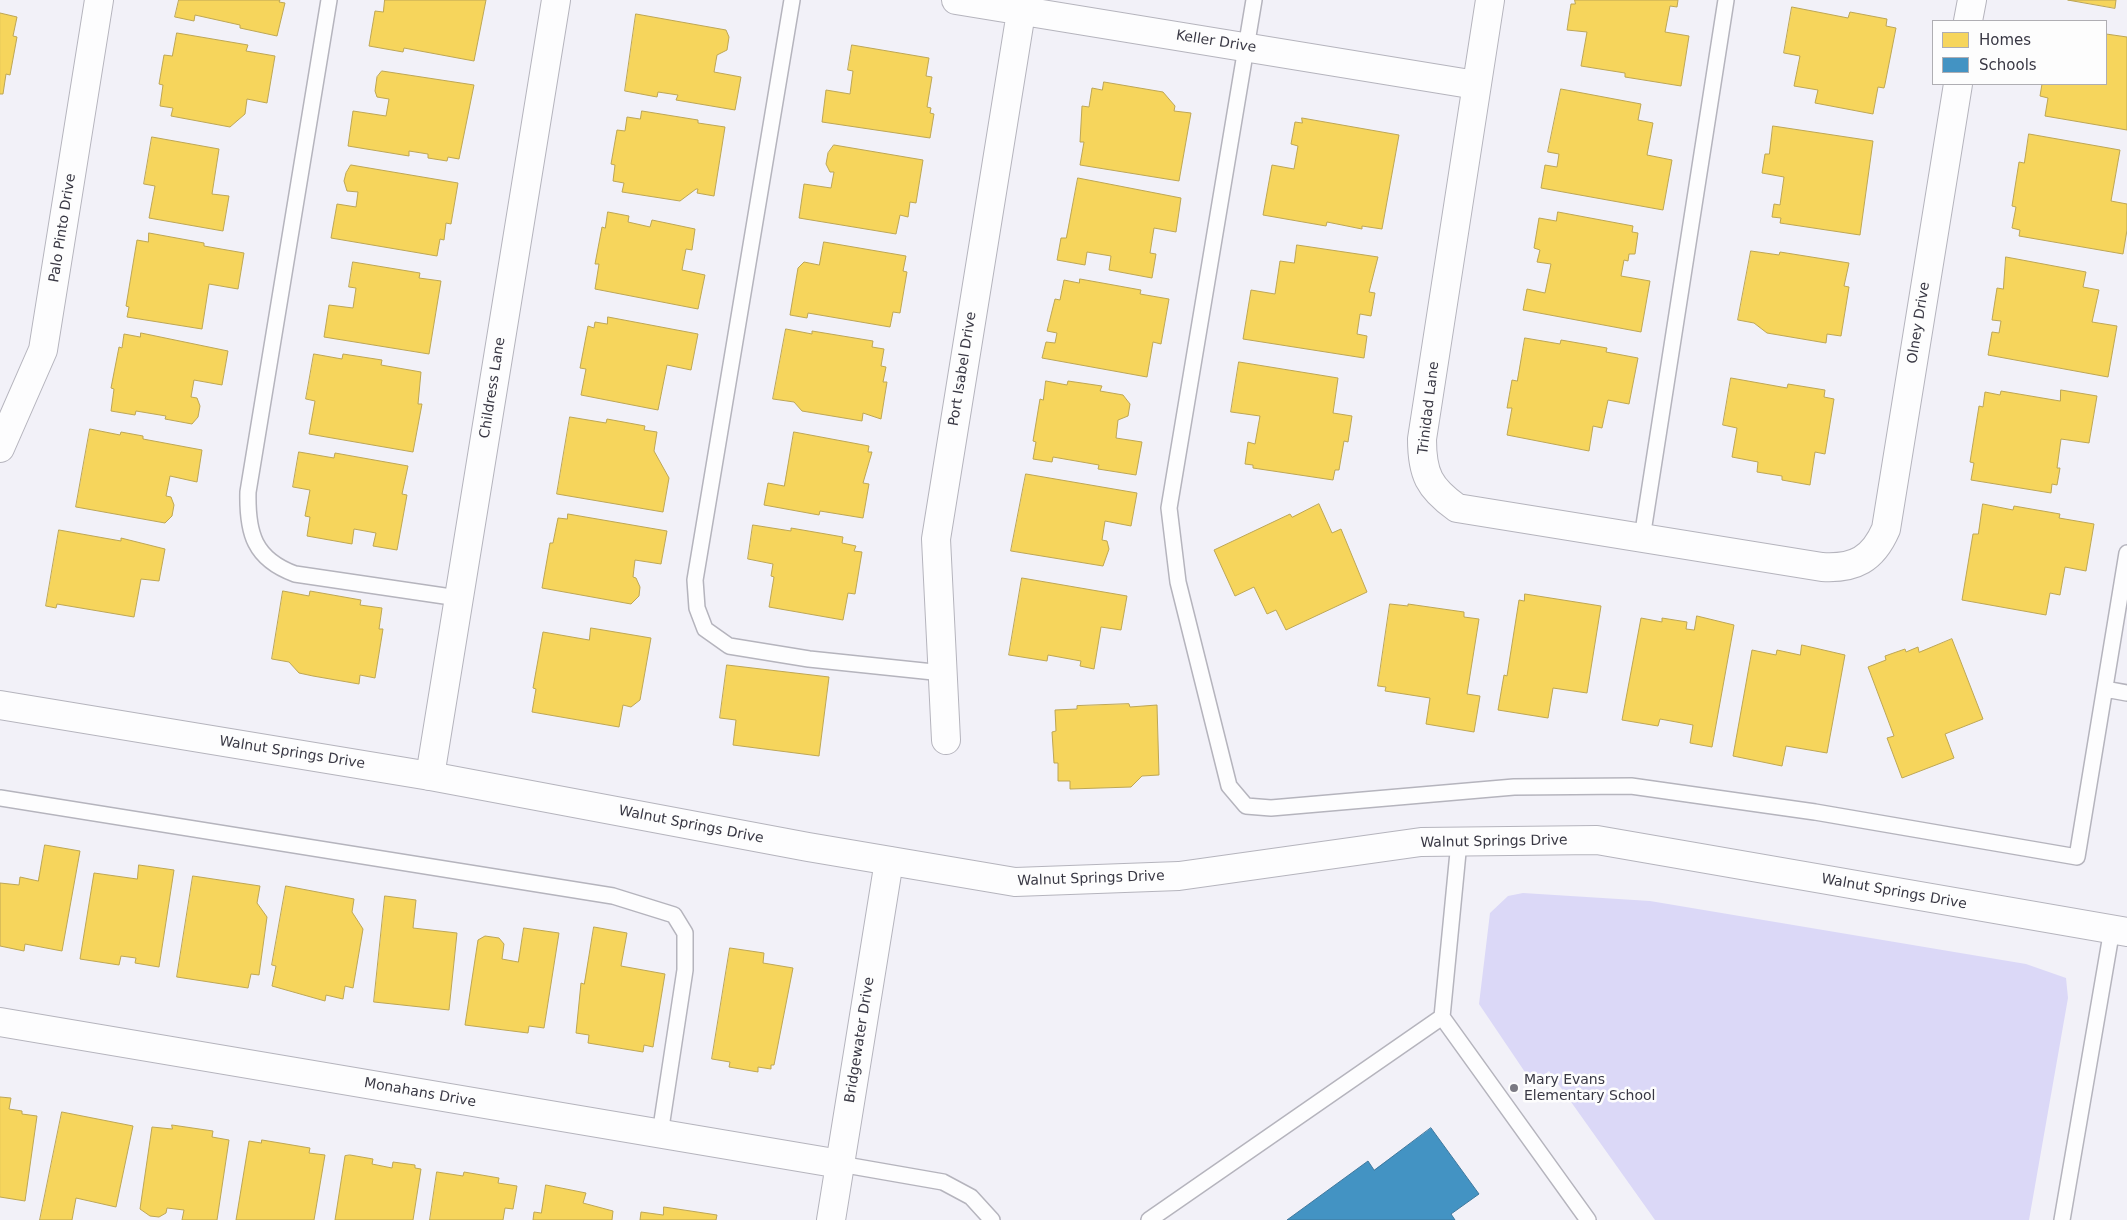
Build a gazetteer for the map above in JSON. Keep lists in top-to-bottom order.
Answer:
{
  "streets": {
    "street": [
      "Keller Drive",
      "Palo Pinto Drive",
      "Olney Drive",
      "Port Isabel Drive",
      "Childress Lane",
      "Trinidad Lane",
      "Walnut Springs Drive",
      "Bridgewater Drive",
      "Monahans Drive"
    ]
  },
  "crossings": [
    ["Keller Drive", "Port Isabel Drive"],
    ["Keller Drive", "Trinidad Lane"],
    ["Olney Drive", "Trinidad Lane"],
    ["Childress Lane", "Walnut Springs Drive"],
    ["Walnut Springs Drive", "Bridgewater Drive"],
    ["Bridgewater Drive", "Monahans Drive"]
  ],
  "places": ["Mary Evans Elementary School"],
  "legend": ["Homes", "Schools"]
}
